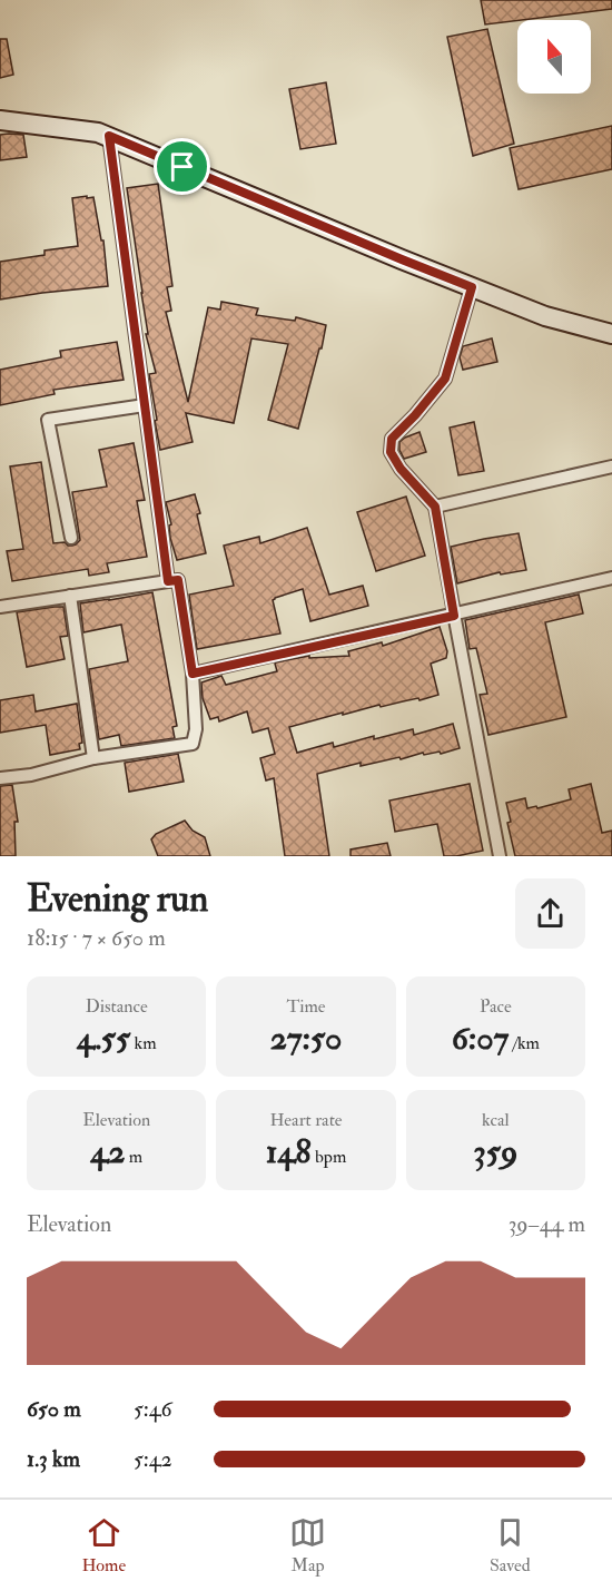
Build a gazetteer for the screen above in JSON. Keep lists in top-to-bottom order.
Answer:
{
  "north": "top",
  "page": {
    "heading": ["Evening run", "18:15 · 7 × 650 m"],
    "stats": [
      ["Distance", "4.55 km"],
      ["Time", "27:50"],
      ["Pace", "6:07 /km"],
      ["Elevation", "42 m"],
      ["Heart rate", "148 bpm"],
      ["kcal", "359"]
    ],
    "chart": ["Elevation", "39–44 m"],
    "list": [
      {
        "name": "650 m",
        "note": "5:46"
      },
      {
        "name": "1.3 km",
        "note": "5:42"
      }
    ],
    "tabs": ["Home", "Map", "Saved"]
  }
}
